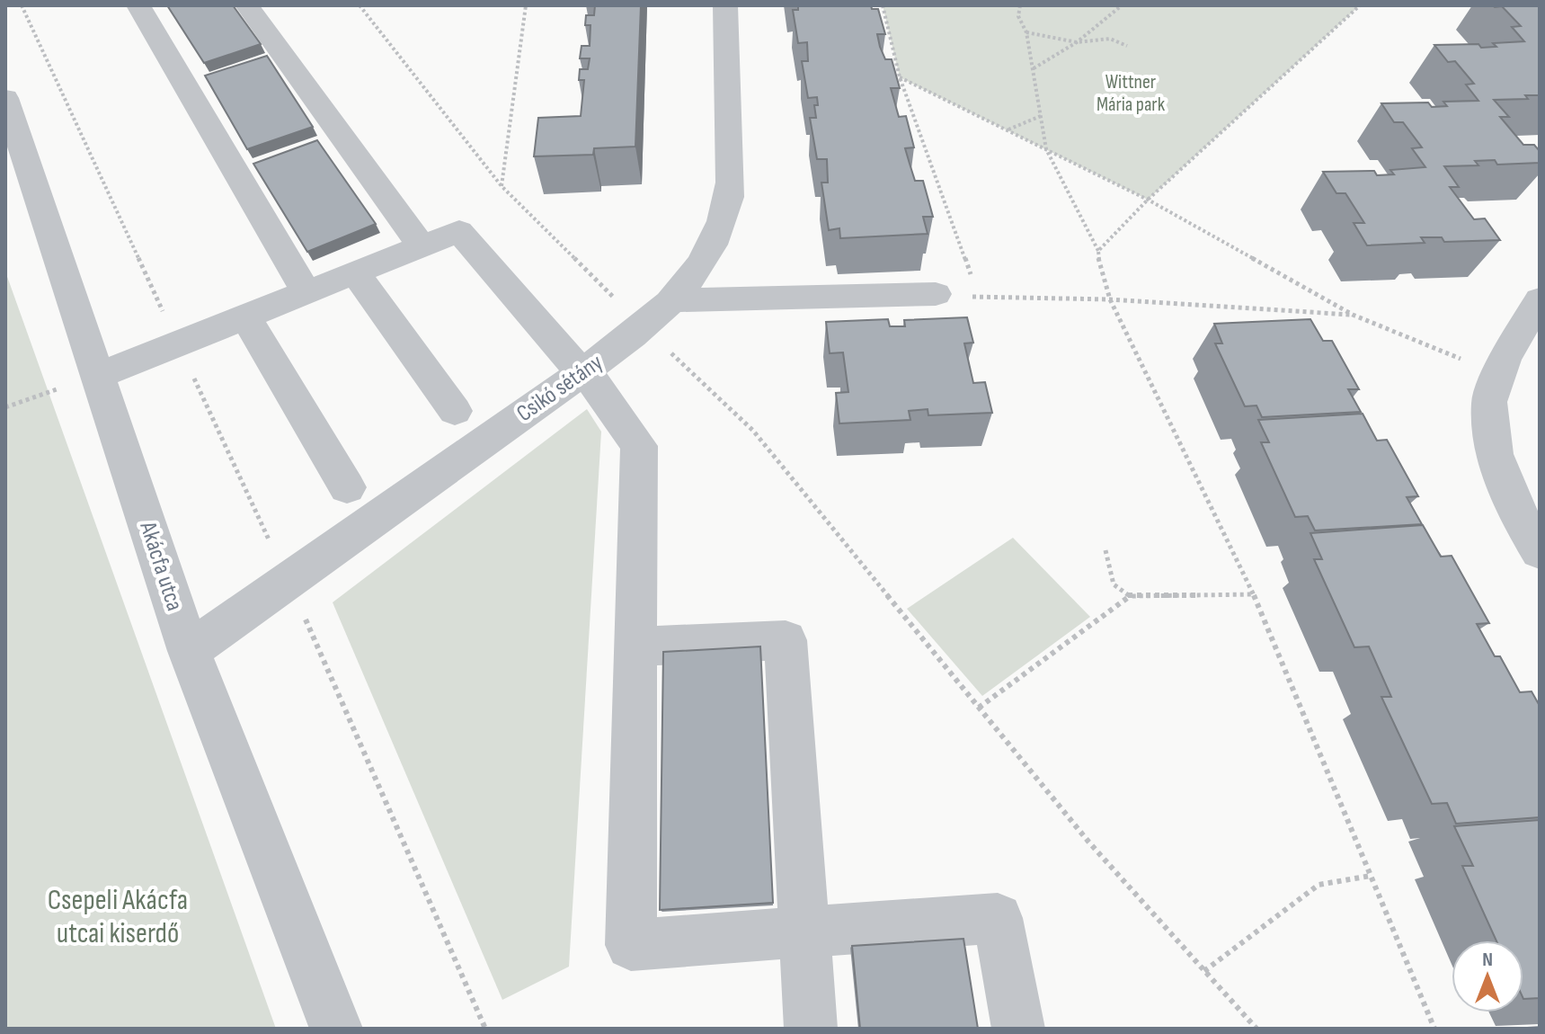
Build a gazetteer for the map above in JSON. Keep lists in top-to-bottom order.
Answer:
{
  "streets": {
    "street": ["Csikó sétány", "Akácfa utca"]
  },
  "crossings": [
    ["Csikó sétány", "Akácfa utca"]
  ],
  "parks": ["Wittner Mária park", "Csepeli Akácfa utcai kiserdő"],
  "north": "top"
}
